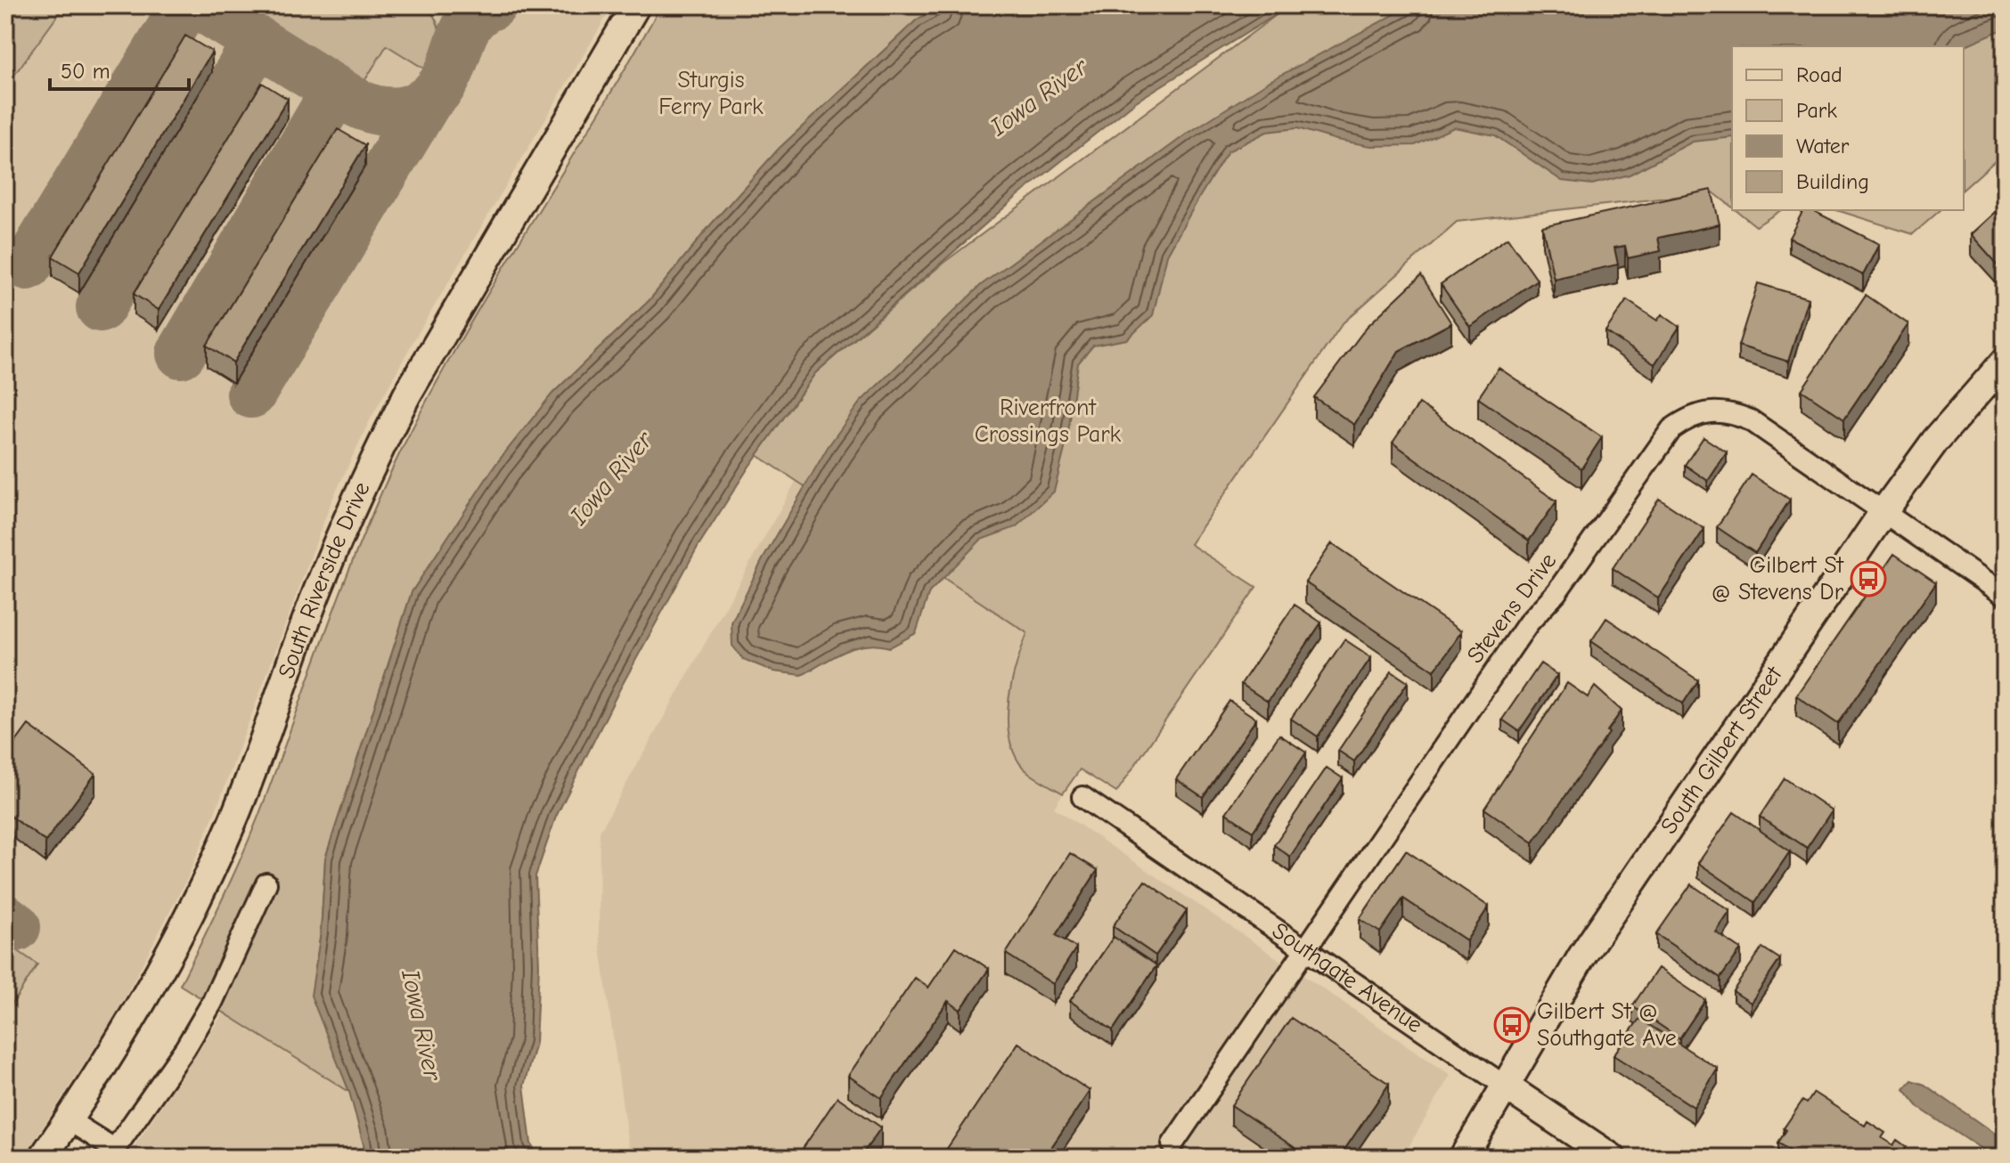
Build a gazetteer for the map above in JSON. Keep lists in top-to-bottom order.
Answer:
{
  "streets": {
    "main road": ["South Riverside Drive", "South Gilbert Street", "Southgate Avenue"],
    "street": ["Stevens Drive"]
  },
  "crossings": [
    ["Stevens Drive", "South Gilbert Street"],
    ["Stevens Drive", "Southgate Avenue"],
    ["South Gilbert Street", "Southgate Avenue"]
  ],
  "water": ["Iowa River"],
  "parks": ["Sturgis Ferry Park", "Riverfront Crossings Park"],
  "places": {
    "bus stop": ["Gilbert St @ Stevens Dr", "Gilbert St @ Southgate Ave"]
  },
  "legend": [
    "Road",
    "Park",
    "Water",
    "Building"
  ],
  "scale_bar": "50 m"
}
